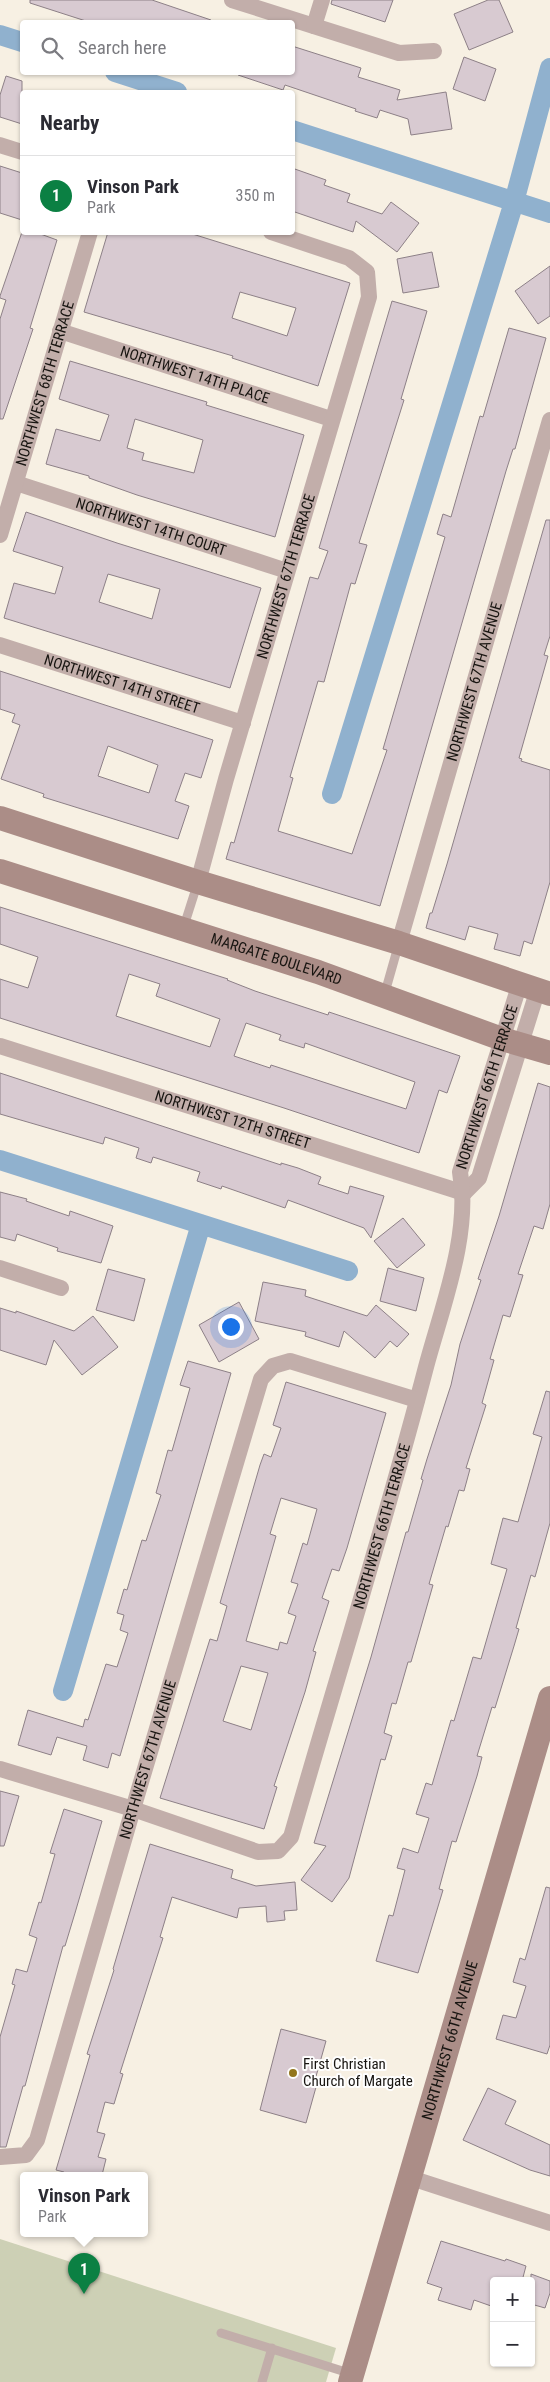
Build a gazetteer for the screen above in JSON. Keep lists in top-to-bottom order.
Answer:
{
  "streets": {
    "street": [
      "NORTHWEST 14TH PLACE",
      "NORTHWEST 68TH TERRACE",
      "NORTHWEST 14TH COURT",
      "NORTHWEST 67TH TERRACE",
      "NORTHWEST 67TH AVENUE",
      "NORTHWEST 14TH STREET",
      "MARGATE BOULEVARD",
      "NORTHWEST 66TH TERRACE",
      "NORTHWEST 12TH STREET",
      "NORTHWEST 66TH AVENUE"
    ]
  },
  "crossings": [
    ["NORTHWEST 14TH PLACE", "NORTHWEST 68TH TERRACE"],
    ["NORTHWEST 14TH PLACE", "NORTHWEST 67TH TERRACE"],
    ["NORTHWEST 68TH TERRACE", "NORTHWEST 14TH COURT"],
    ["NORTHWEST 14TH COURT", "NORTHWEST 67TH TERRACE"],
    ["NORTHWEST 67TH TERRACE", "NORTHWEST 14TH STREET"],
    ["NORTHWEST 67TH AVENUE", "NORTHWEST 66TH TERRACE"],
    ["MARGATE BOULEVARD", "NORTHWEST 66TH TERRACE"],
    ["NORTHWEST 66TH TERRACE", "NORTHWEST 12TH STREET"]
  ],
  "places": ["First Christian Church of Margate"],
  "page": {
    "search": "Search here",
    "heading": "Nearby",
    "list": [
      {
        "mark": "1",
        "name": "Vinson Park",
        "note": "Park",
        "value": "350 m"
      }
    ],
    "popup": ["Vinson Park", "Park"],
    "pins": "1",
    "map_buttons": ["+", "−"]
  }
}
